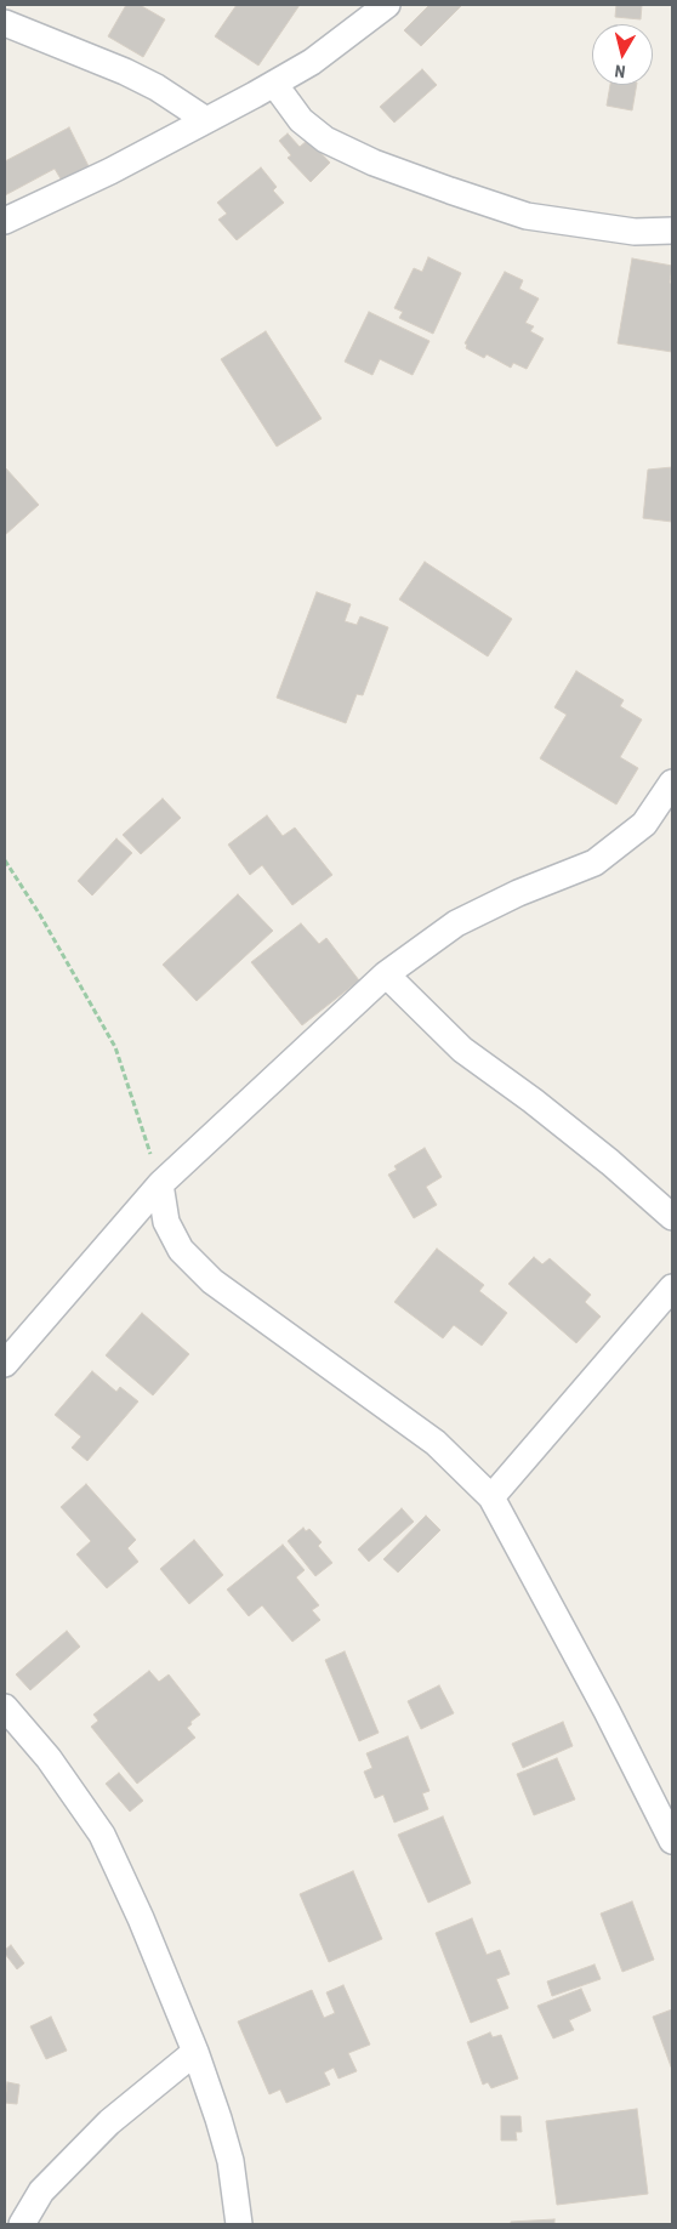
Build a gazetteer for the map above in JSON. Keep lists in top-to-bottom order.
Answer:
{
  "north": "bottom"
}
